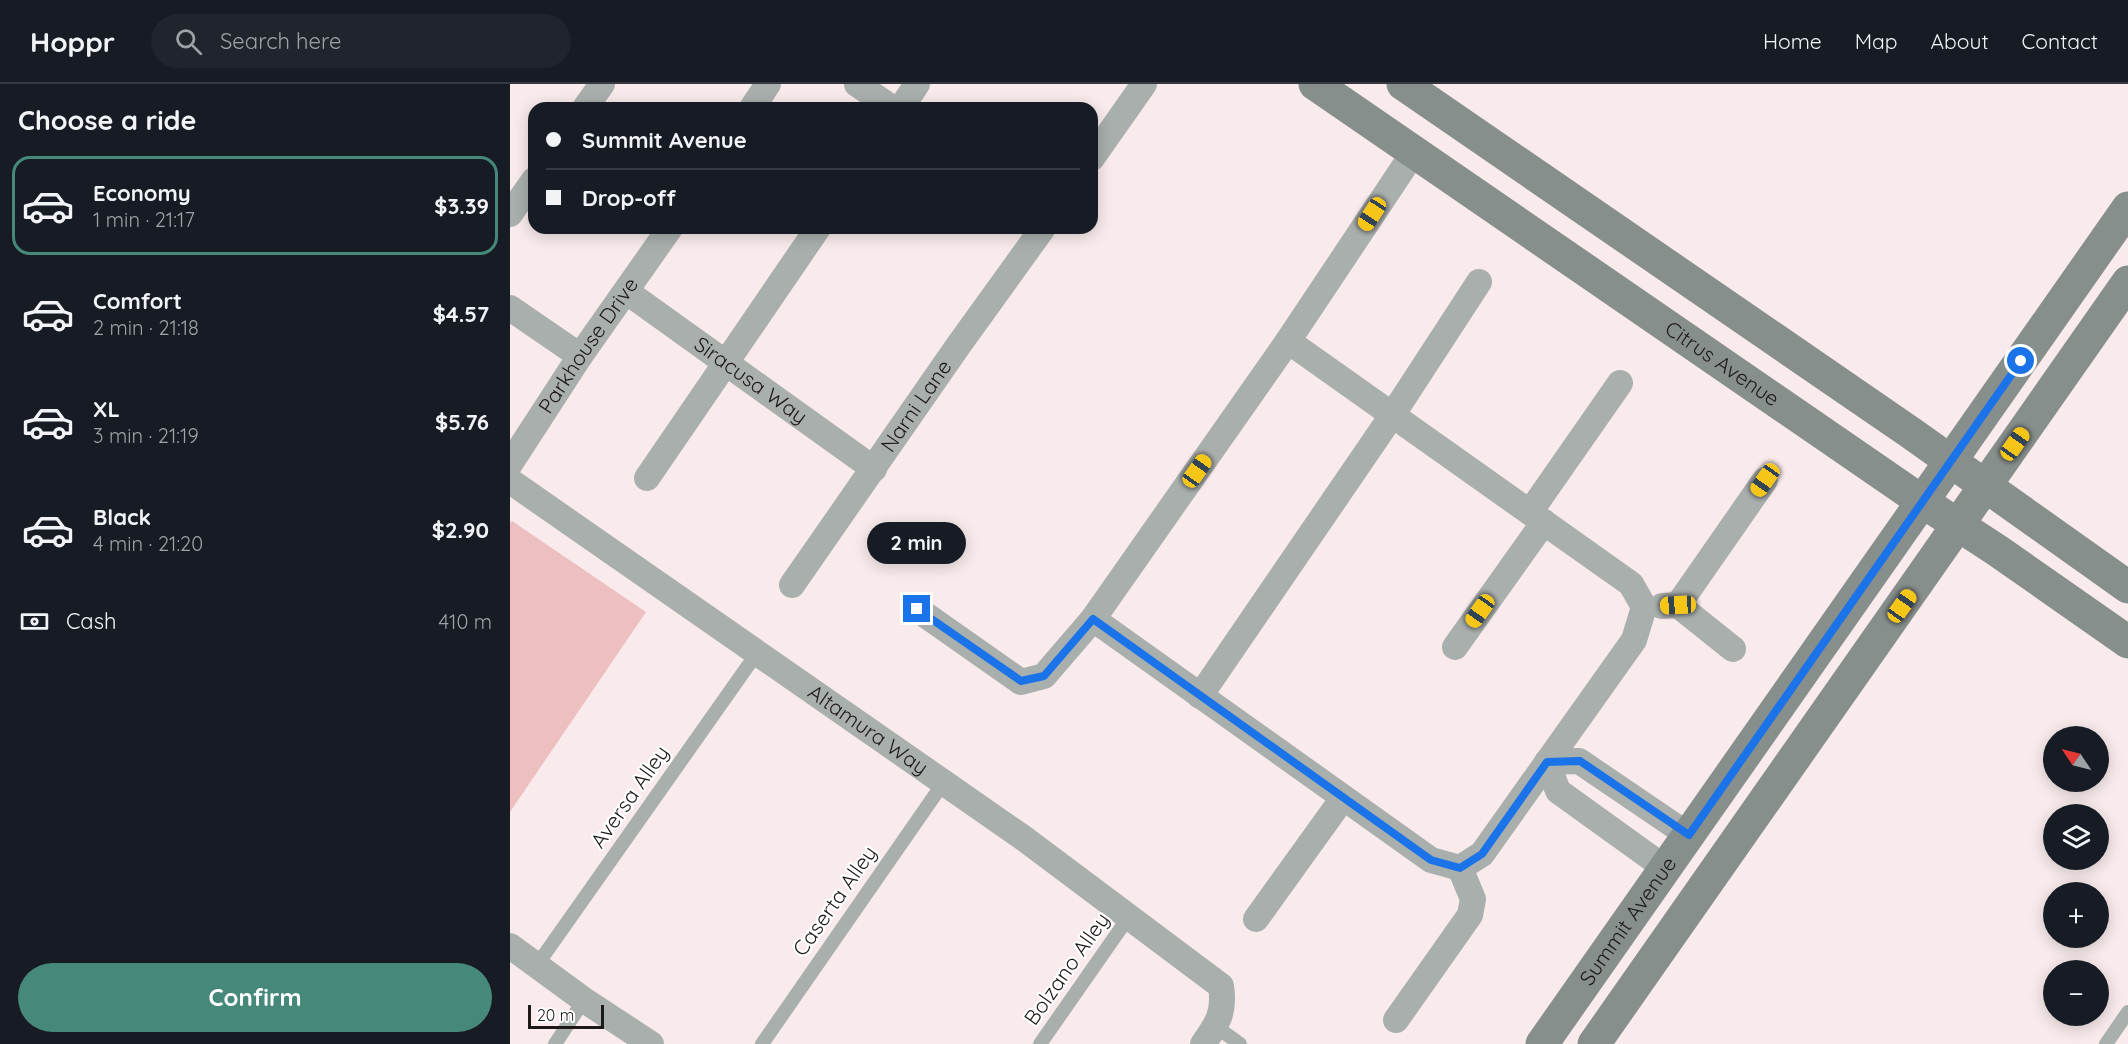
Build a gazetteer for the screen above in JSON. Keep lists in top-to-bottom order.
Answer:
{
  "streets": {
    "main road": ["Citrus Avenue", "Summit Avenue"],
    "street": [
      "Parkhouse Drive",
      "Siracusa Way",
      "Narni Lane",
      "Altamura Way"
    ],
    "lane": ["Aversa Alley", "Caserta Alley", "Bolzano Alley"]
  },
  "crossings": [
    ["Parkhouse Drive", "Siracusa Way"],
    ["Citrus Avenue", "Summit Avenue"],
    ["Siracusa Way", "Narni Lane"],
    ["Altamura Way", "Aversa Alley"],
    ["Altamura Way", "Caserta Alley"],
    ["Altamura Way", "Bolzano Alley"]
  ],
  "scale_bar": "20 m",
  "north": "top left",
  "page": {
    "header": "Hoppr",
    "search": "Search here",
    "nav": [
      "Home",
      "Map",
      "About",
      "Contact"
    ],
    "heading": "Choose a ride",
    "banner": ["Summit Avenue", "Drop-off"],
    "list": [
      {
        "name": "Economy",
        "note": "1 min · 21:17",
        "value": "$3.39"
      },
      {
        "name": "Comfort",
        "note": "2 min · 21:18",
        "value": "$4.57"
      },
      {
        "name": "XL",
        "note": "3 min · 21:19",
        "value": "$5.76"
      },
      {
        "name": "Black",
        "note": "4 min · 21:20",
        "value": "$2.90"
      }
    ],
    "bubble": "2 min",
    "pay": ["Cash", "410 m"],
    "map_buttons": ["+", "−"],
    "buttons": "Confirm",
    "scale": "20 m"
  }
}
